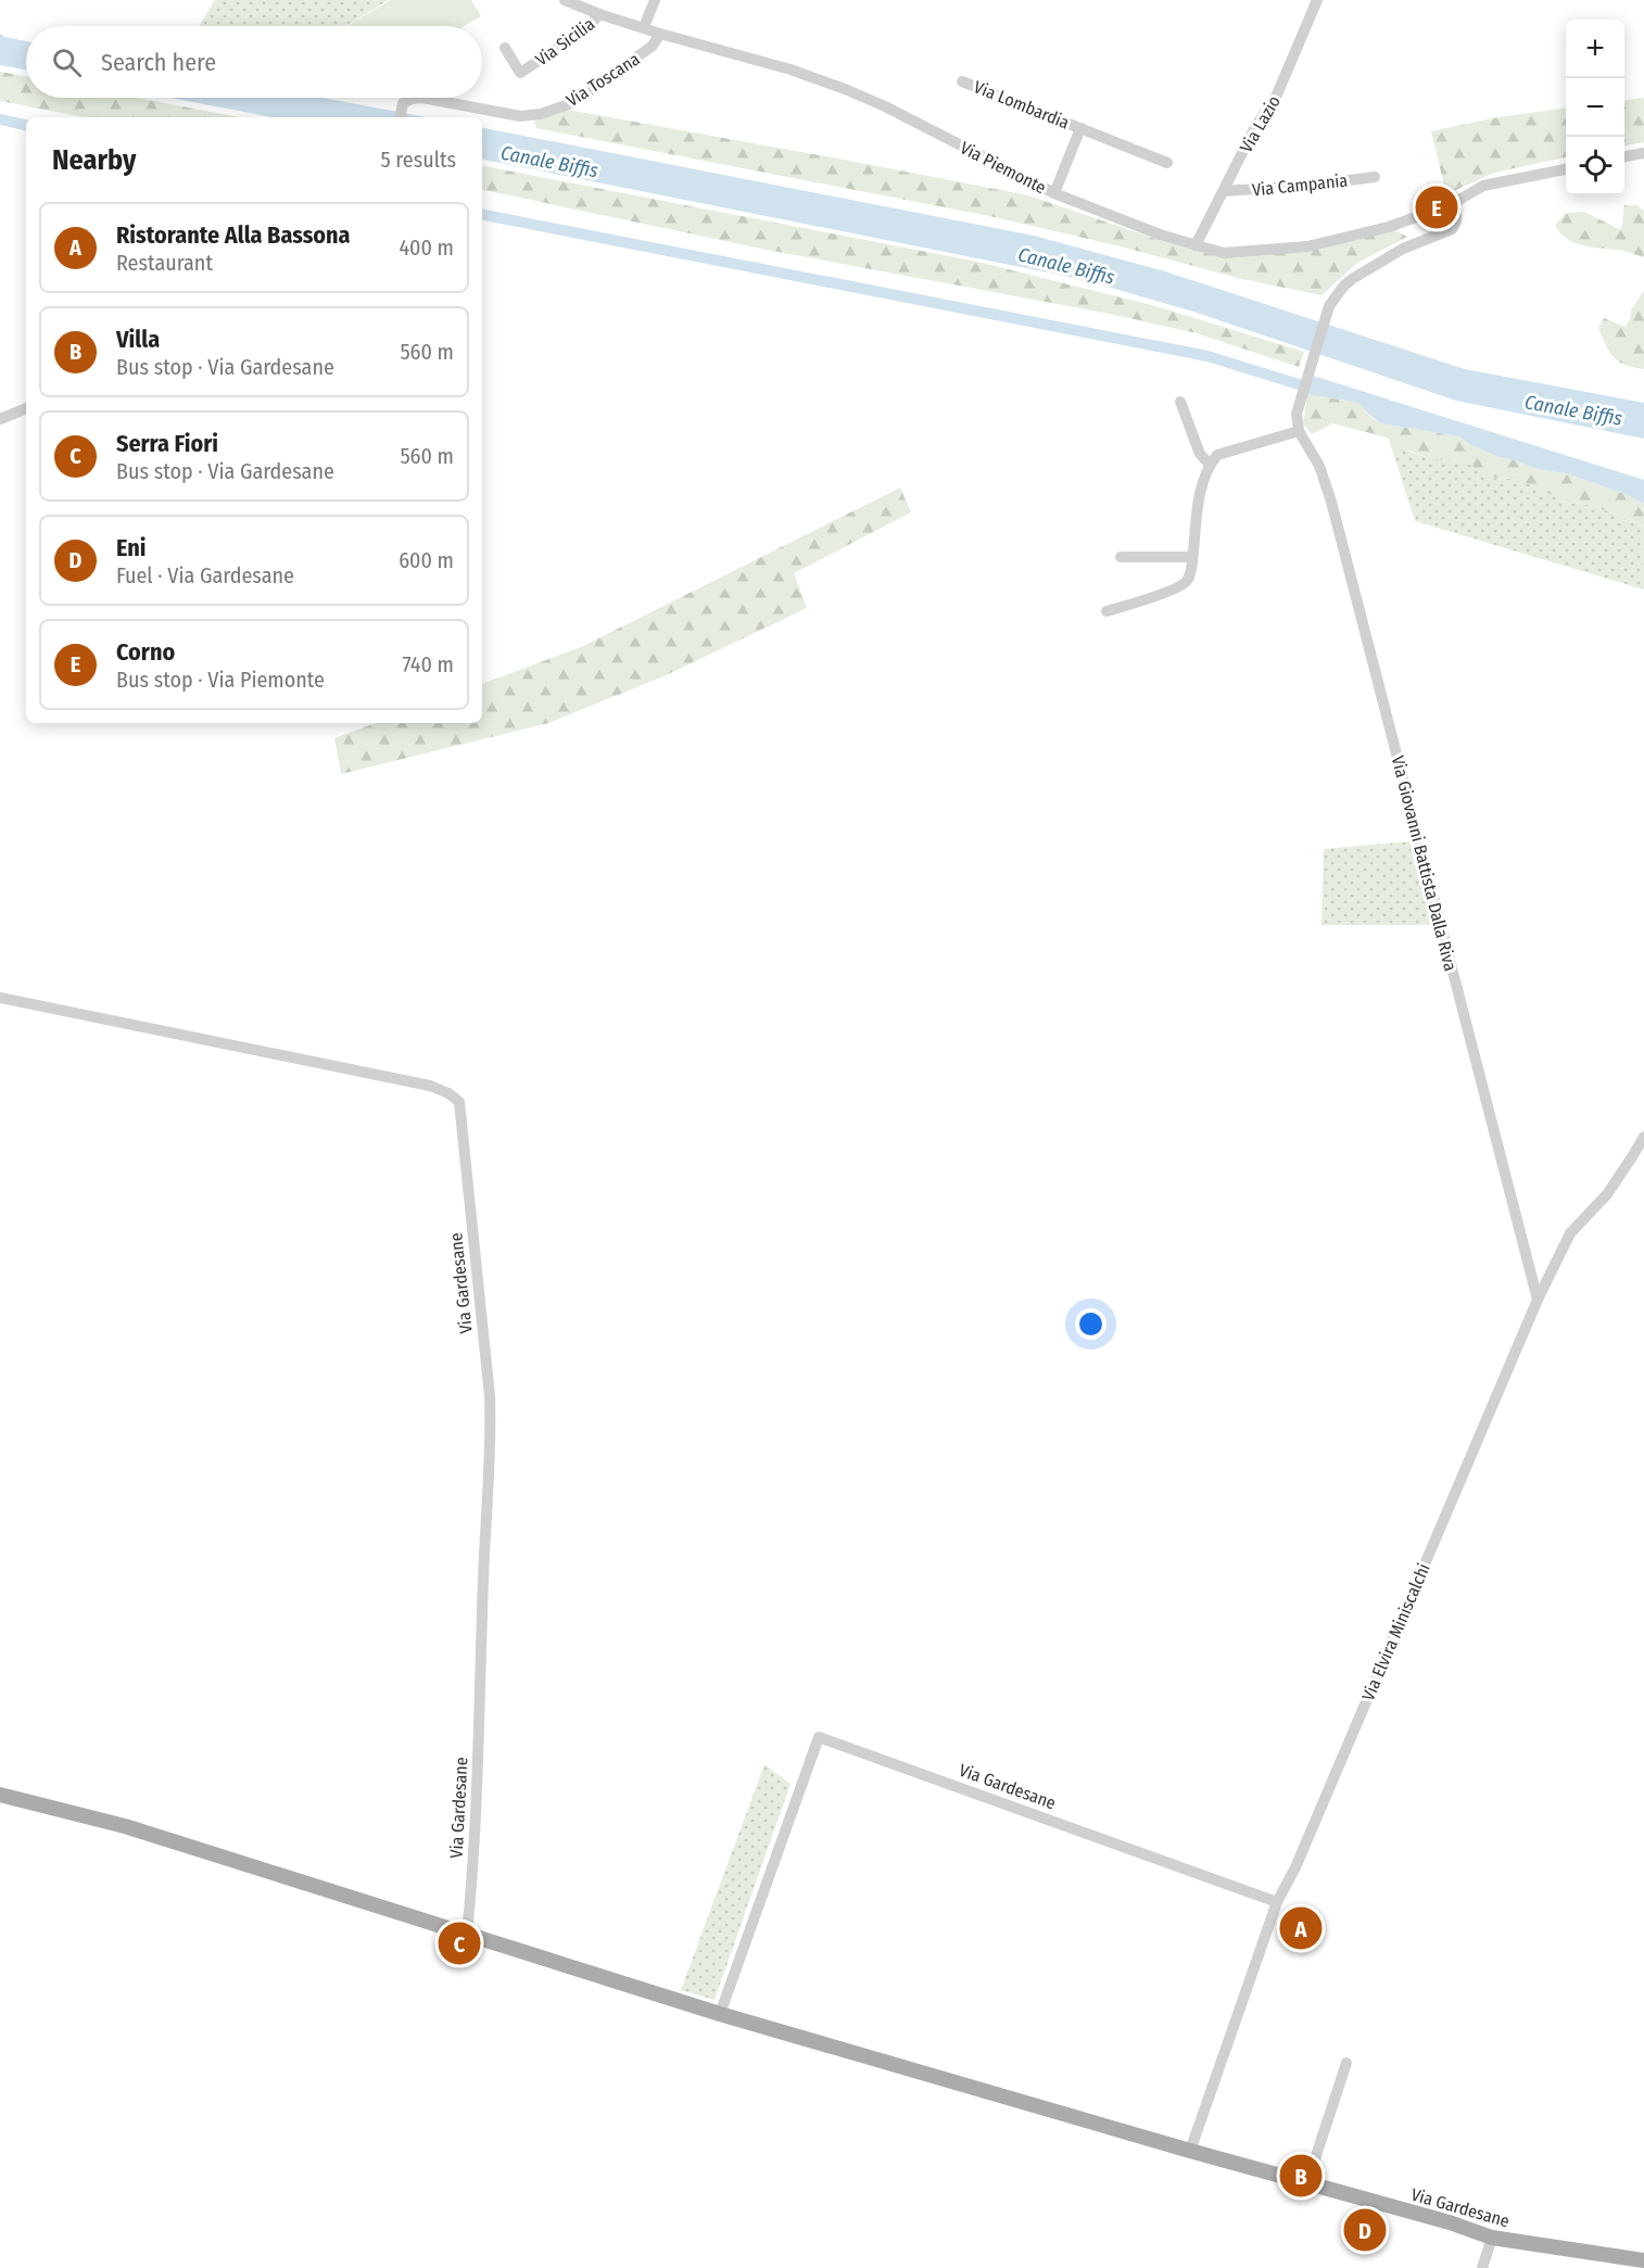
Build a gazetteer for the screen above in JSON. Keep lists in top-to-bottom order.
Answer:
{
  "streets": {
    "main road": ["Via Gardesane"],
    "street": [
      "Via Sicilia",
      "Via Toscana",
      "Via Lombardia",
      "Via Lazio",
      "Via Piemonte",
      "Via Campania",
      "Via Giovanni Battista Dalla Riva",
      "Via Elvira Miniscalchi"
    ]
  },
  "crossings": [
    ["Via Sicilia", "Via Piemonte"],
    ["Via Toscana", "Via Piemonte"],
    ["Via Lombardia", "Via Piemonte"],
    ["Via Lazio", "Via Piemonte"],
    ["Via Lazio", "Via Campania"],
    ["Via Giovanni Battista Dalla Riva", "Via Elvira Miniscalchi"],
    ["Via Gardesane", "Via Elvira Miniscalchi"]
  ],
  "water": ["Canale Biffis"],
  "page": {
    "map_buttons": ["+", "−"],
    "search": "Search here",
    "heading": ["Nearby", "5 results"],
    "pins": [
      "E",
      "A",
      "C",
      "B",
      "D"
    ],
    "list": [
      {
        "mark": "A",
        "name": "Ristorante Alla Bassona",
        "note": "Restaurant",
        "value": "400 m"
      },
      {
        "mark": "B",
        "name": "Villa",
        "note": "Bus stop · Via Gardesane",
        "value": "560 m"
      },
      {
        "mark": "C",
        "name": "Serra Fiori",
        "note": "Bus stop · Via Gardesane",
        "value": "560 m"
      },
      {
        "mark": "D",
        "name": "Eni",
        "note": "Fuel · Via Gardesane",
        "value": "600 m"
      },
      {
        "mark": "E",
        "name": "Corno",
        "note": "Bus stop · Via Piemonte",
        "value": "740 m"
      }
    ]
  }
}
